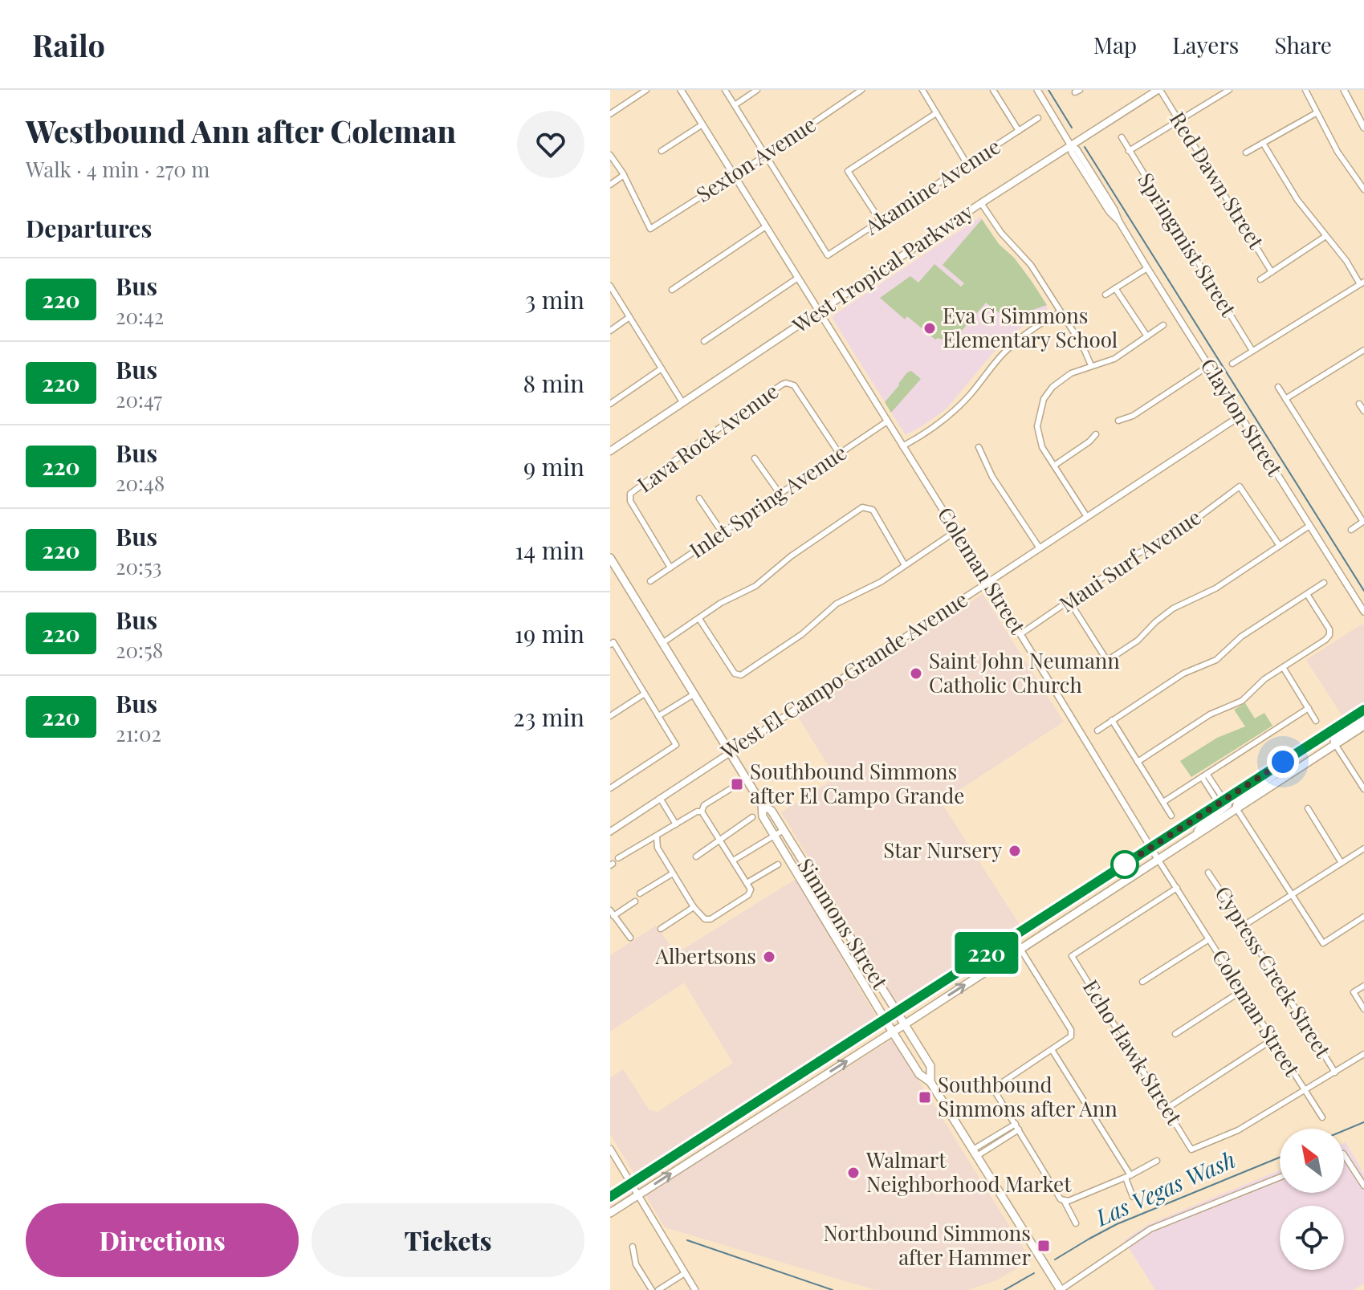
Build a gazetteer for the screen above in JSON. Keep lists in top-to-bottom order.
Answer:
{
  "streets": {
    "main road": ["West Tropical Parkway", "Simmons Street"],
    "street": [
      "Sexton Avenue",
      "Red Dawn Street",
      "Akamine Avenue",
      "Springmist Street",
      "Clayton Street",
      "Lava Rock Avenue",
      "Inlet Spring Avenue",
      "Maui Surf Avenue",
      "Coleman Street",
      "West El Campo Grande Avenue",
      "Cypress Creek Street",
      "Echo Hawk Street"
    ]
  },
  "crossings": [
    ["Sexton Avenue", "Akamine Avenue"],
    ["Sexton Avenue", "Coleman Street"],
    ["Red Dawn Street", "West Tropical Parkway"],
    ["West Tropical Parkway", "Clayton Street"],
    ["West Tropical Parkway", "Coleman Street"],
    ["Clayton Street", "West El Campo Grande Avenue"],
    ["Lava Rock Avenue", "Inlet Spring Avenue"],
    ["Inlet Spring Avenue", "Coleman Street"],
    ["Maui Surf Avenue", "Coleman Street"],
    ["Coleman Street", "West El Campo Grande Avenue"],
    ["Coleman Street", "Echo Hawk Street"],
    ["West El Campo Grande Avenue", "Simmons Street"]
  ],
  "water": ["Las Vegas Wash"],
  "places": {
    "other": [
      "Eva G Simmons Elementary School",
      "Saint John Neumann Catholic Church",
      "Star Nursery",
      "Albertsons",
      "Walmart Neighborhood Market"
    ],
    "transit": ["Southbound Simmons after El Campo Grande", "Southbound Simmons after Ann", "Northbound Simmons after Hammer"]
  },
  "lines": ["bus line 220"],
  "north": "top left",
  "page": {
    "header": "Railo",
    "nav": ["Map", "Layers", "Share"],
    "heading": [
      ["Westbound Ann after Coleman", "Walk · 4 min · 270 m"],
      "Departures"
    ],
    "on_map": "220",
    "list": [
      {
        "mark": "220",
        "name": "Bus",
        "note": "20:42",
        "value": "3 min"
      },
      {
        "mark": "220",
        "name": "Bus",
        "note": "20:47",
        "value": "8 min"
      },
      {
        "mark": "220",
        "name": "Bus",
        "note": "20:48",
        "value": "9 min"
      },
      {
        "mark": "220",
        "name": "Bus",
        "note": "20:53",
        "value": "14 min"
      },
      {
        "mark": "220",
        "name": "Bus",
        "note": "20:58",
        "value": "19 min"
      },
      {
        "mark": "220",
        "name": "Bus",
        "note": "21:02",
        "value": "23 min"
      }
    ],
    "buttons": ["Directions", "Tickets"]
  }
}
